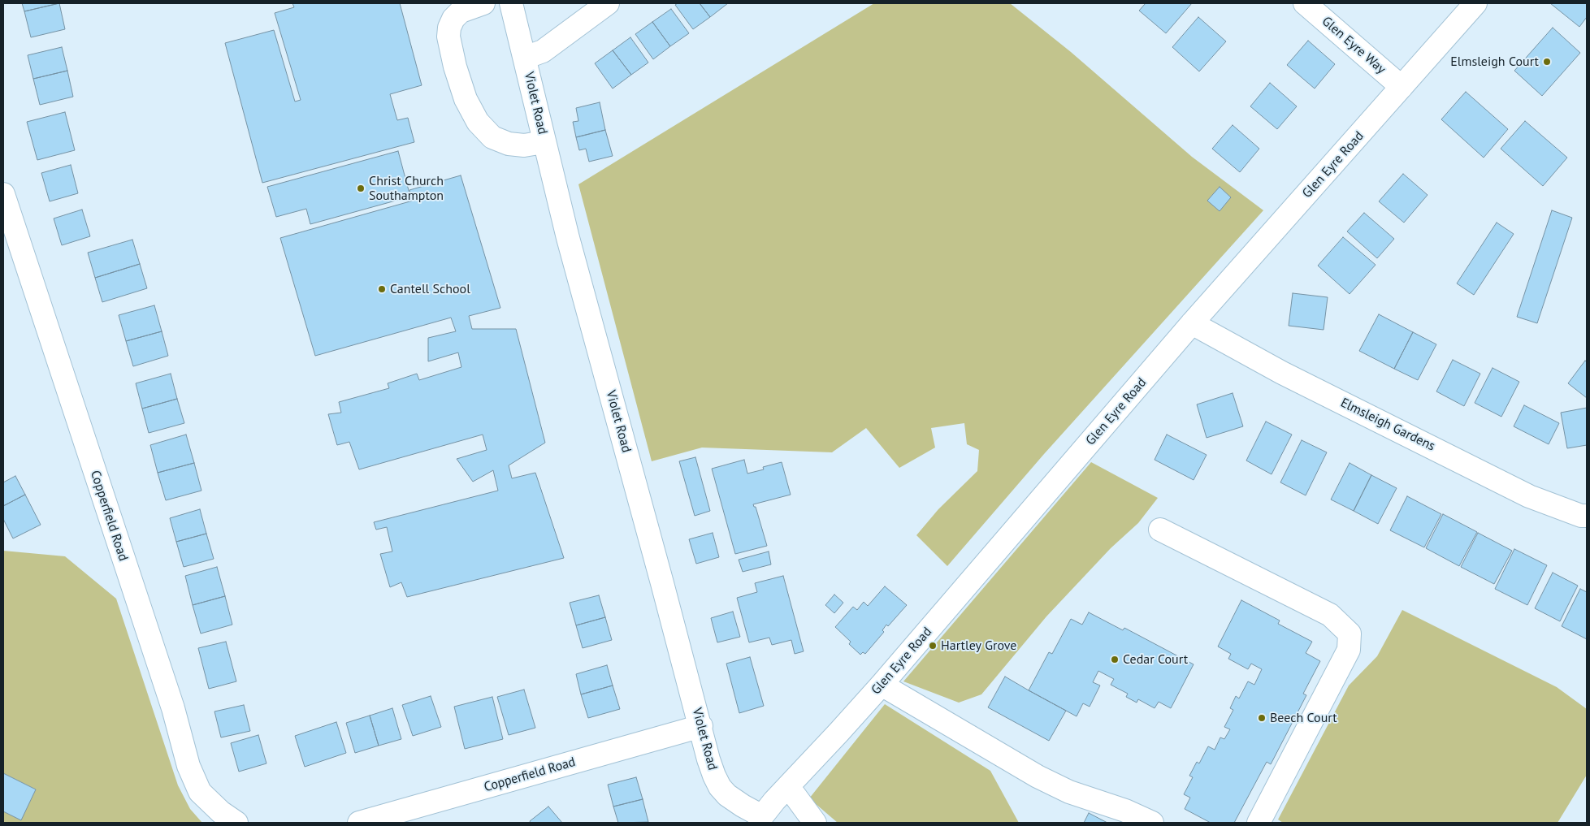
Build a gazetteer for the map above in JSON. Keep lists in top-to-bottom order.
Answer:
{
  "streets": {
    "street": [
      "Glen Eyre Way",
      "Violet Road",
      "Glen Eyre Road",
      "Elmsleigh Gardens",
      "Copperfield Road"
    ]
  },
  "crossings": [
    ["Glen Eyre Way", "Glen Eyre Road"],
    ["Violet Road", "Glen Eyre Road"],
    ["Violet Road", "Copperfield Road"],
    ["Glen Eyre Road", "Elmsleigh Gardens"]
  ],
  "places": [
    "Elmsleigh Court",
    "Christ Church Southampton",
    "Cantell School",
    "Hartley Grove",
    "Cedar Court",
    "Beech Court"
  ]
}
